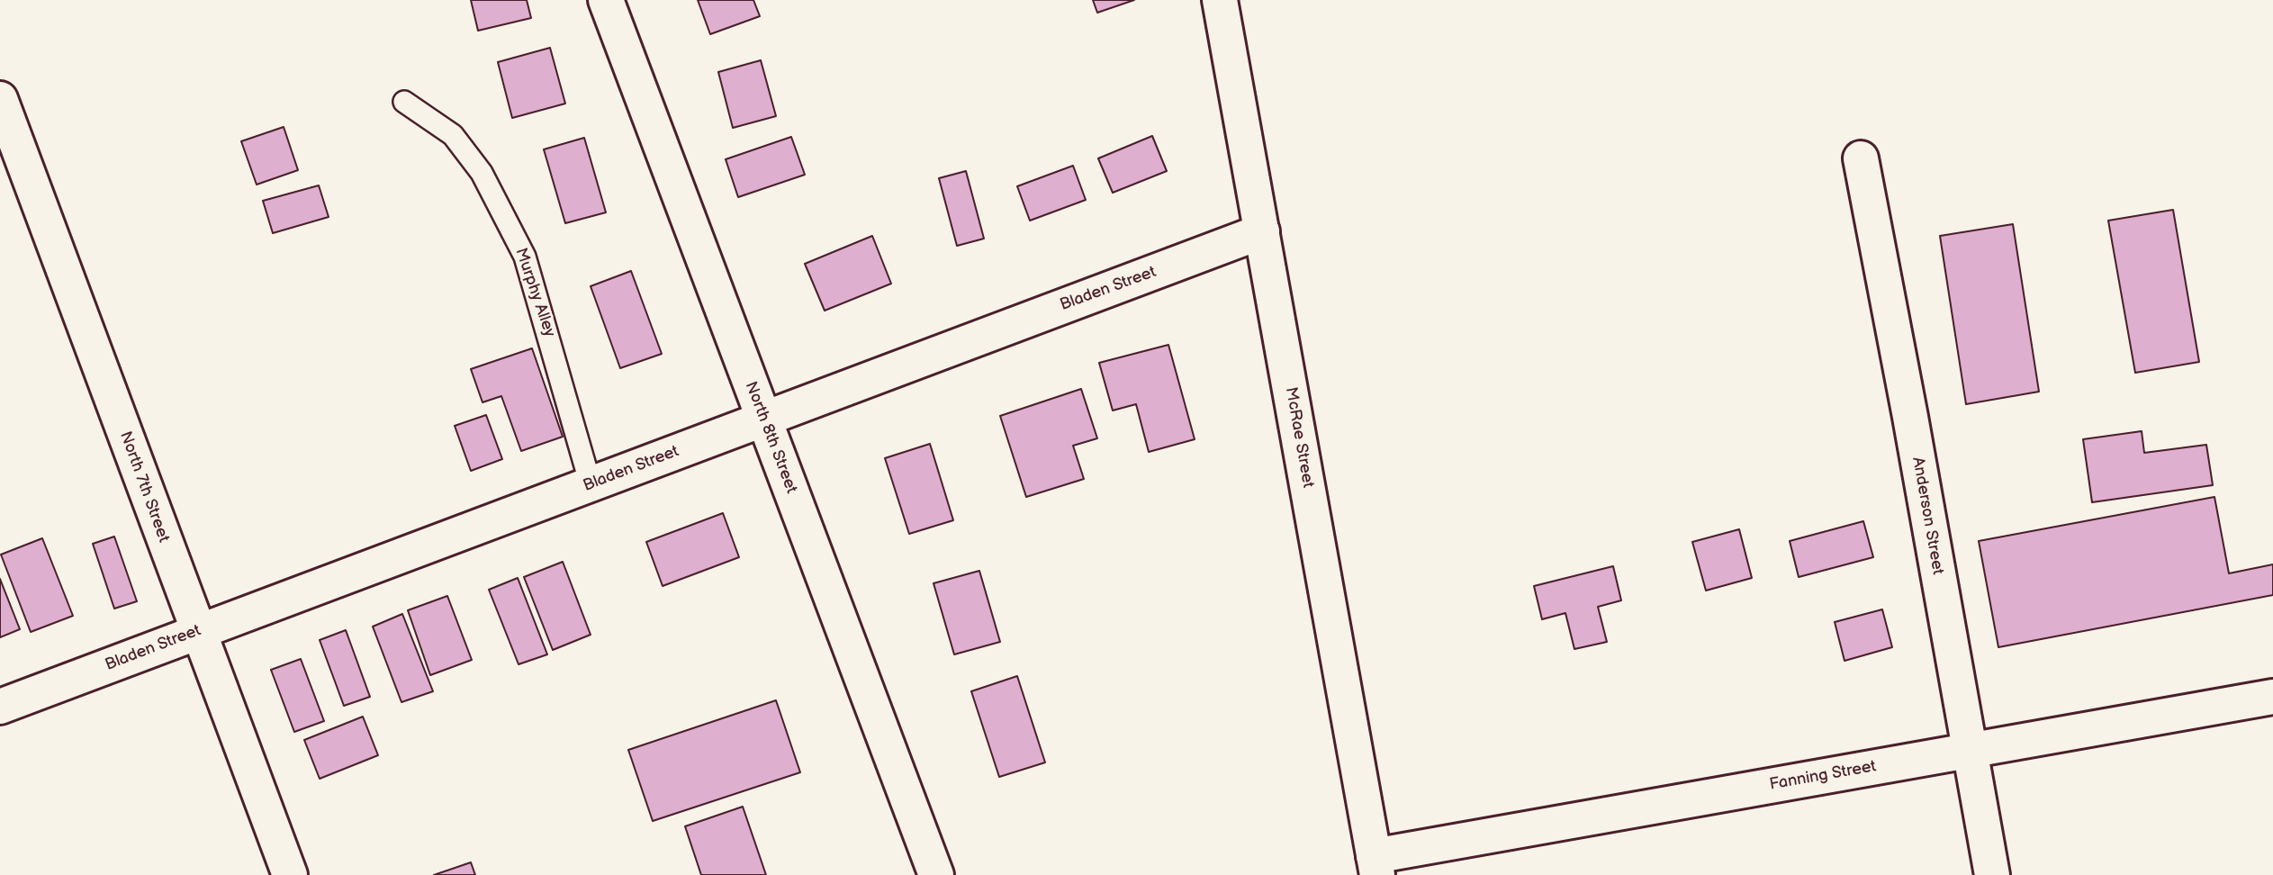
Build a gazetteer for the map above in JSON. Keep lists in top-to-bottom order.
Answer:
{
  "streets": {
    "street": [
      "Bladen Street",
      "North 8th Street",
      "McRae Street",
      "North 7th Street",
      "Anderson Street",
      "Fanning Street"
    ],
    "lane": ["Murphy Alley"]
  },
  "crossings": [
    ["Bladen Street", "Murphy Alley"],
    ["Bladen Street", "North 8th Street"],
    ["Bladen Street", "McRae Street"],
    ["Bladen Street", "North 7th Street"],
    ["McRae Street", "Fanning Street"],
    ["Anderson Street", "Fanning Street"]
  ]
}
